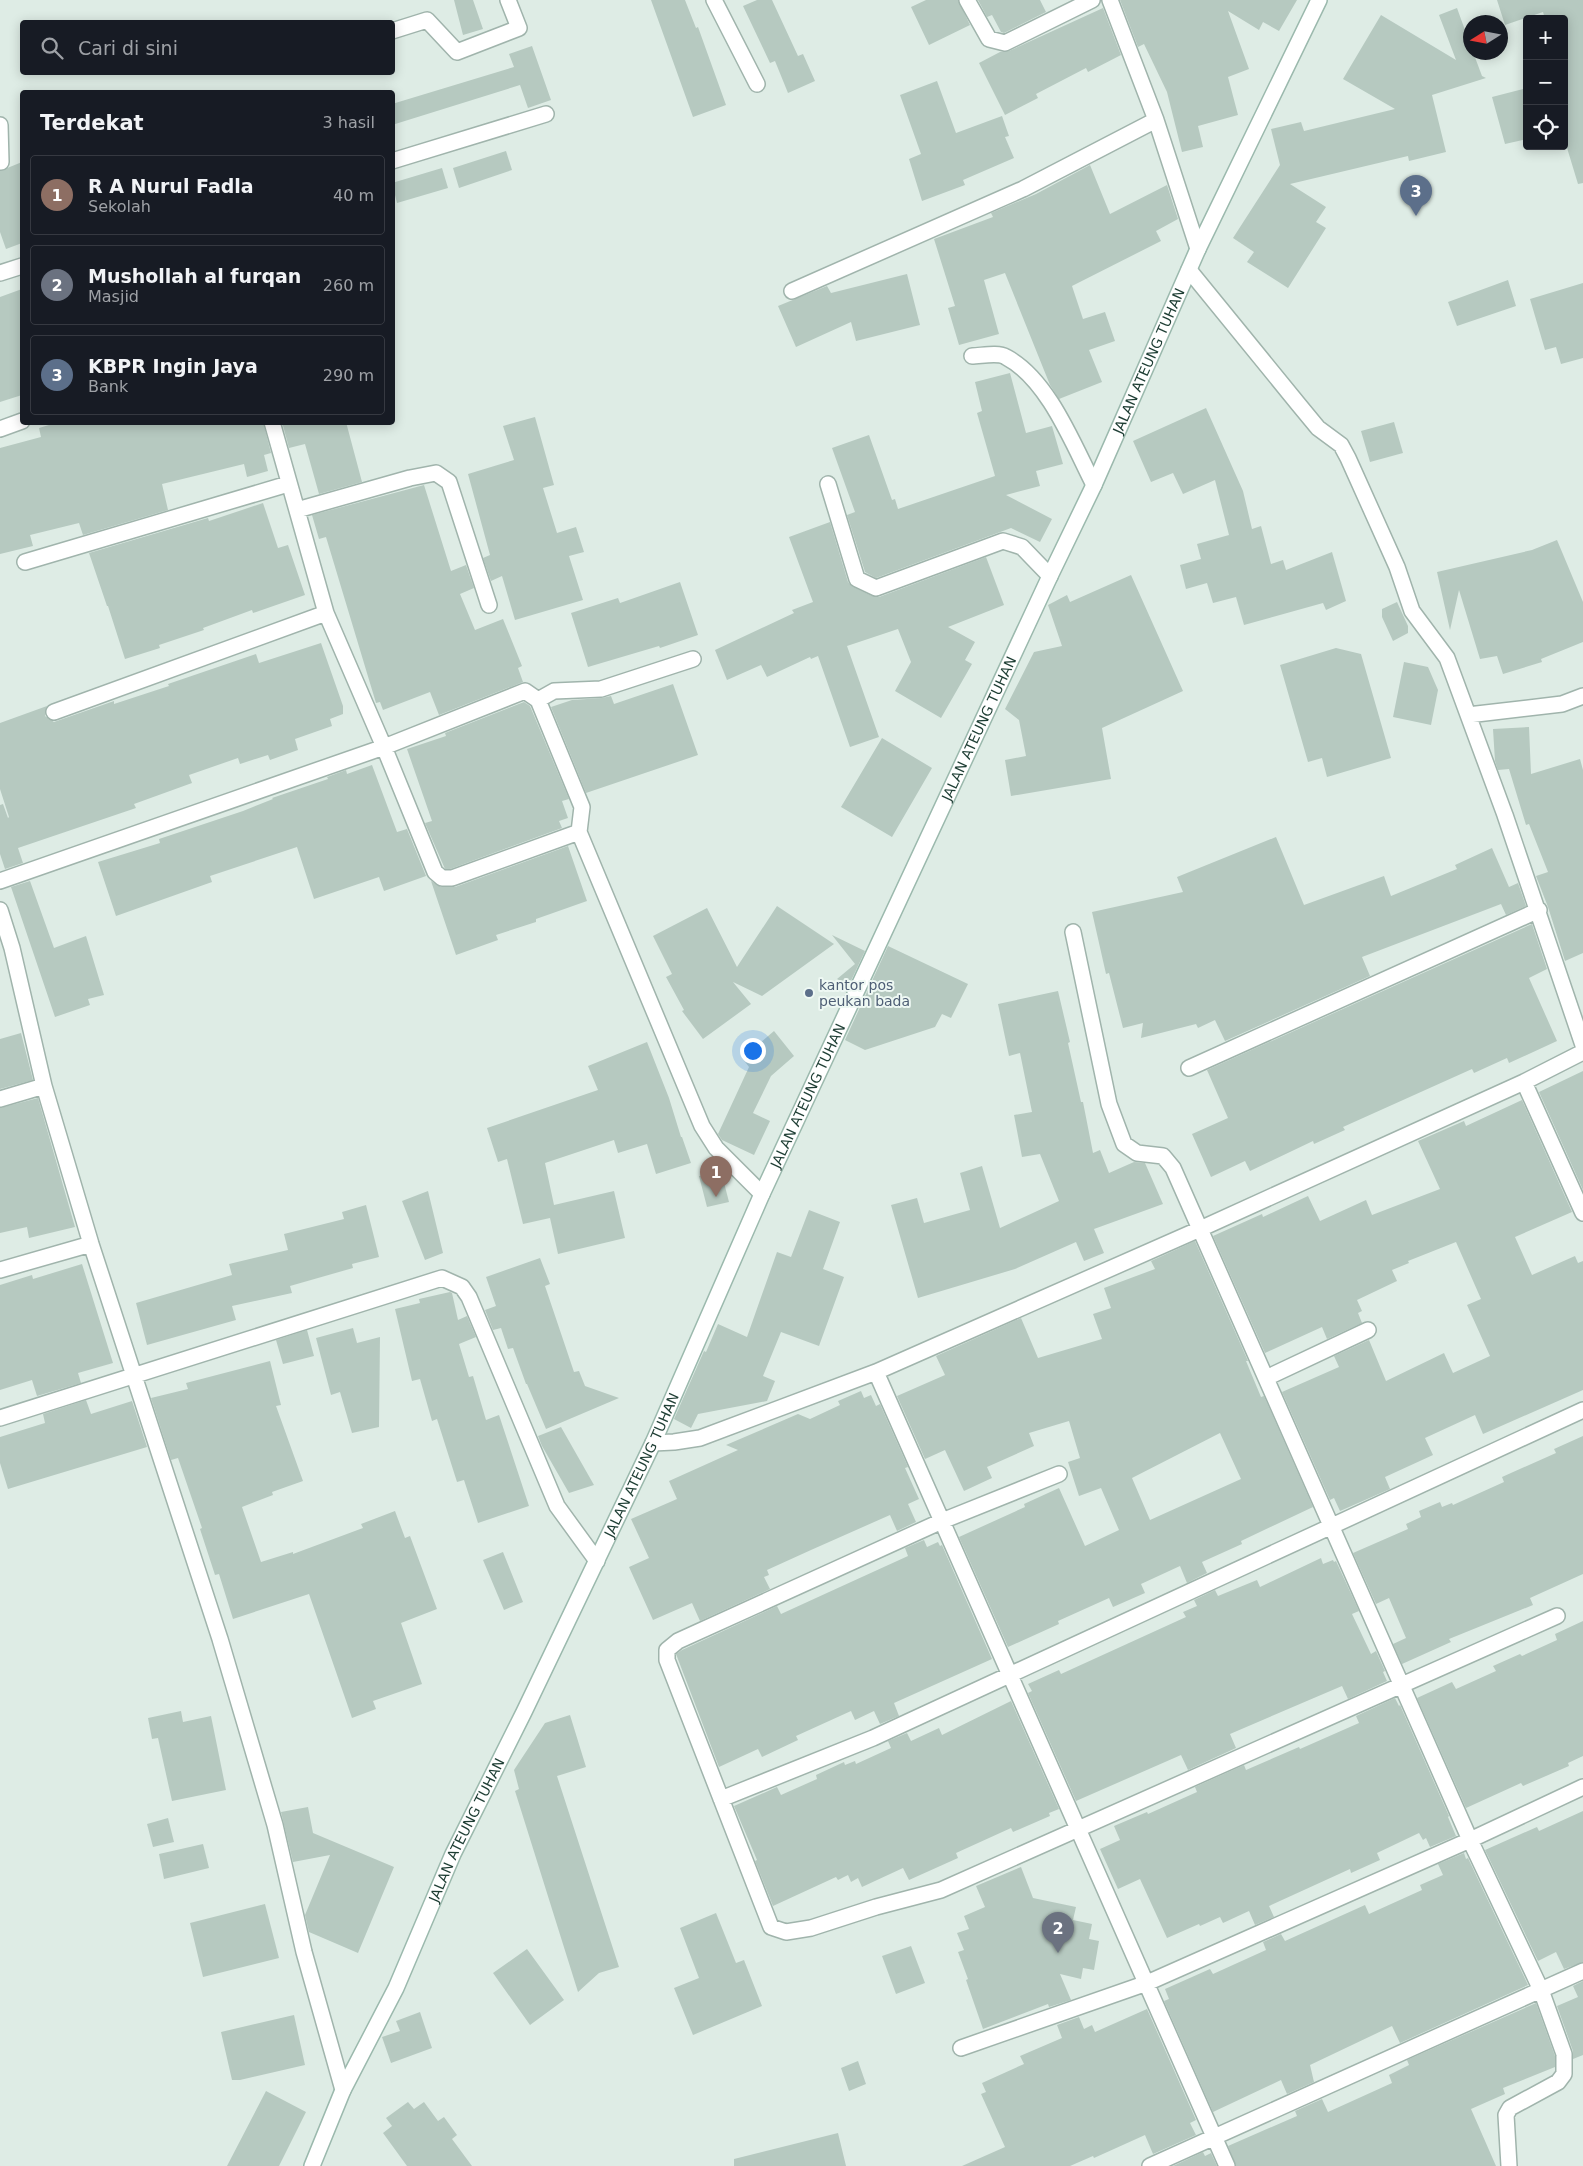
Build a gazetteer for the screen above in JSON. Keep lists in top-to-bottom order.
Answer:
{
  "streets": {
    "street": ["JALAN ATEUNG TUHAN"]
  },
  "places": ["kantor pos peukan bada"],
  "north": "left",
  "page": {
    "map_buttons": ["+", "−"],
    "search": "Cari di sini",
    "heading": ["Terdekat", "3 hasil"],
    "list": [
      {
        "mark": "1",
        "name": "R A Nurul Fadla",
        "note": "Sekolah",
        "value": "40 m"
      },
      {
        "mark": "2",
        "name": "Mushollah al furqan",
        "note": "Masjid",
        "value": "260 m"
      },
      {
        "mark": "3",
        "name": "KBPR Ingin Jaya",
        "note": "Bank",
        "value": "290 m"
      }
    ],
    "pins": ["3", "1", "2"]
  }
}
